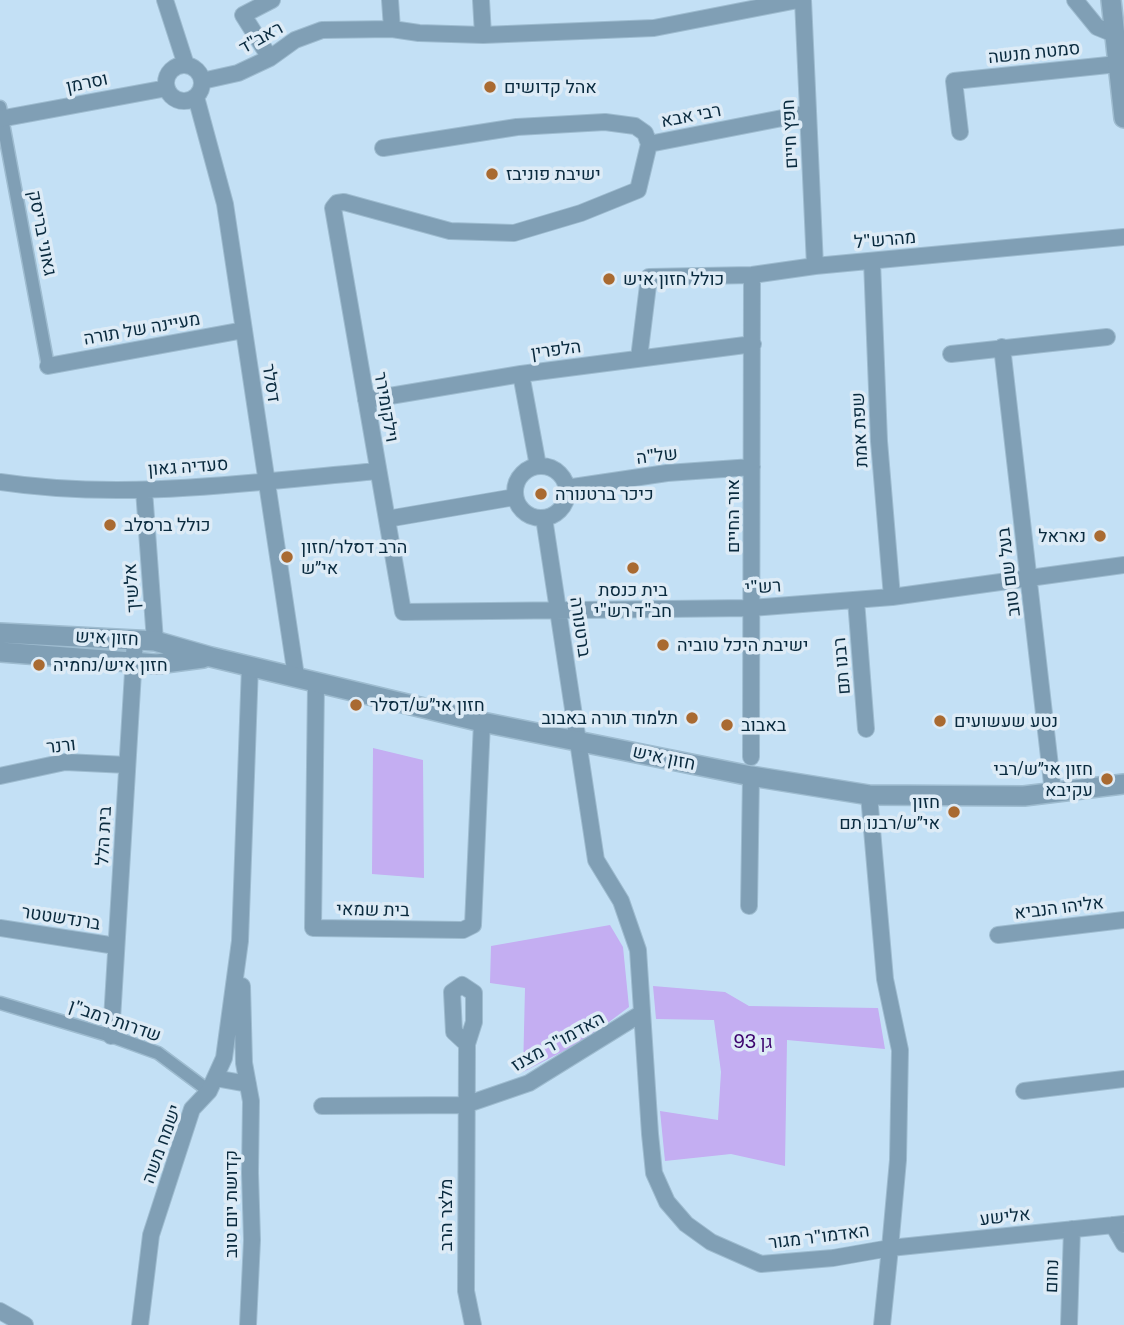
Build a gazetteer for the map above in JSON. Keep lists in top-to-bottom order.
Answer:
{
  "streets": {
    "street": [
      "ראב\"ד",
      "סמטת מנשה",
      "וסרמן",
      "רבי אבא",
      "חפץ חיים",
      "גאוני בריסק",
      "מהרש\"ל",
      "מעיינה של תורה",
      "הלפרין",
      "דסלר",
      "וילקומירר",
      "שפת אמת",
      "של\"ה",
      "סעדיה גאון",
      "אור החיים",
      "בעל שם טוב",
      "רש\"י",
      "אלשיך",
      "ברטנורה",
      "חזון איש",
      "רבנו תם",
      "ורנר",
      "בית הלל",
      "אליהו הנביא",
      "בית שמאי",
      "ברנדשטטר",
      "שדרות רמב\"ן",
      "האדמו\"ר מצנז",
      "ישמח משה",
      "קדושת יום טוב",
      "מלצר הרב",
      "אלישע",
      "האדמו\"ר מגור",
      "נחום"
    ]
  },
  "crossings": [
    ["ראב\"ד", "וסרמן"],
    ["ראב\"ד", "חפץ חיים"],
    ["ראב\"ד", "דסלר"],
    ["וסרמן", "גאוני בריסק"],
    ["וסרמן", "דסלר"],
    ["רבי אבא", "חפץ חיים"],
    ["רבי אבא", "וילקומירר"],
    ["חפץ חיים", "מהרש\"ל"],
    ["גאוני בריסק", "מעיינה של תורה"],
    ["מהרש\"ל", "הלפרין"],
    ["מהרש\"ל", "שפת אמת"],
    ["מהרש\"ל", "אור החיים"],
    ["מעיינה של תורה", "דסלר"],
    ["הלפרין", "וילקומירר"],
    ["הלפרין", "אור החיים"],
    ["דסלר", "סעדיה גאון"],
    ["דסלר", "חזון איש"],
    ["וילקומירר", "סעדיה גאון"],
    ["וילקומירר", "רש\"י"],
    ["שפת אמת", "רש\"י"],
    ["של\"ה", "אור החיים"],
    ["של\"ה", "ברטנורה"],
    ["סעדיה גאון", "אלשיך"],
    ["אור החיים", "רש\"י"],
    ["אור החיים", "חזון איש"],
    ["בעל שם טוב", "רש\"י"],
    ["בעל שם טוב", "חזון איש"],
    ["רש\"י", "ברטנורה"],
    ["רש\"י", "רבנו תם"],
    ["אלשיך", "חזון איש"],
    ["ברטנורה", "חזון איש"],
    ["ברטנורה", "האדמו\"ר מגור"],
    ["חזון איש", "בית הלל"],
    ["חזון איש", "בית שמאי"],
    ["חזון איש", "ישמח משה"],
    ["חזון איש", "האדמו\"ר מגור"],
    ["ורנר", "בית הלל"],
    ["בית הלל", "ברנדשטטר"],
    ["בית הלל", "שדרות רמב\"ן"],
    ["שדרות רמב\"ן", "ישמח משה"],
    ["האדמו\"ר מצנז", "מלצר הרב"],
    ["האדמו\"ר מצנז", "האדמו\"ר מגור"],
    ["ישמח משה", "קדושת יום טוב"],
    ["אלישע", "האדמו\"ר מגור"],
    ["אלישע", "נחום"]
  ],
  "parks": ["גן 93"],
  "places": [
    "אהל קדושים",
    "ישיבת פוניבז",
    "כולל חזון איש",
    "כיכר ברטנורה",
    "כולל ברסלב",
    "נאראל",
    "הרב דסלר/חזון אי״ש",
    "בית כנסת חב\"ד רש\"י",
    "ישיבת היכל טוביה",
    "חזון איש/נחמיה",
    "חזון אי״ש/דסלר",
    "תלמוד תורה באבוב",
    "נטע שעשועים",
    "באבוב",
    "חזון אי״ש/רבי עקיבא",
    "חזון אי״ש/רבנו תם"
  ]
}
